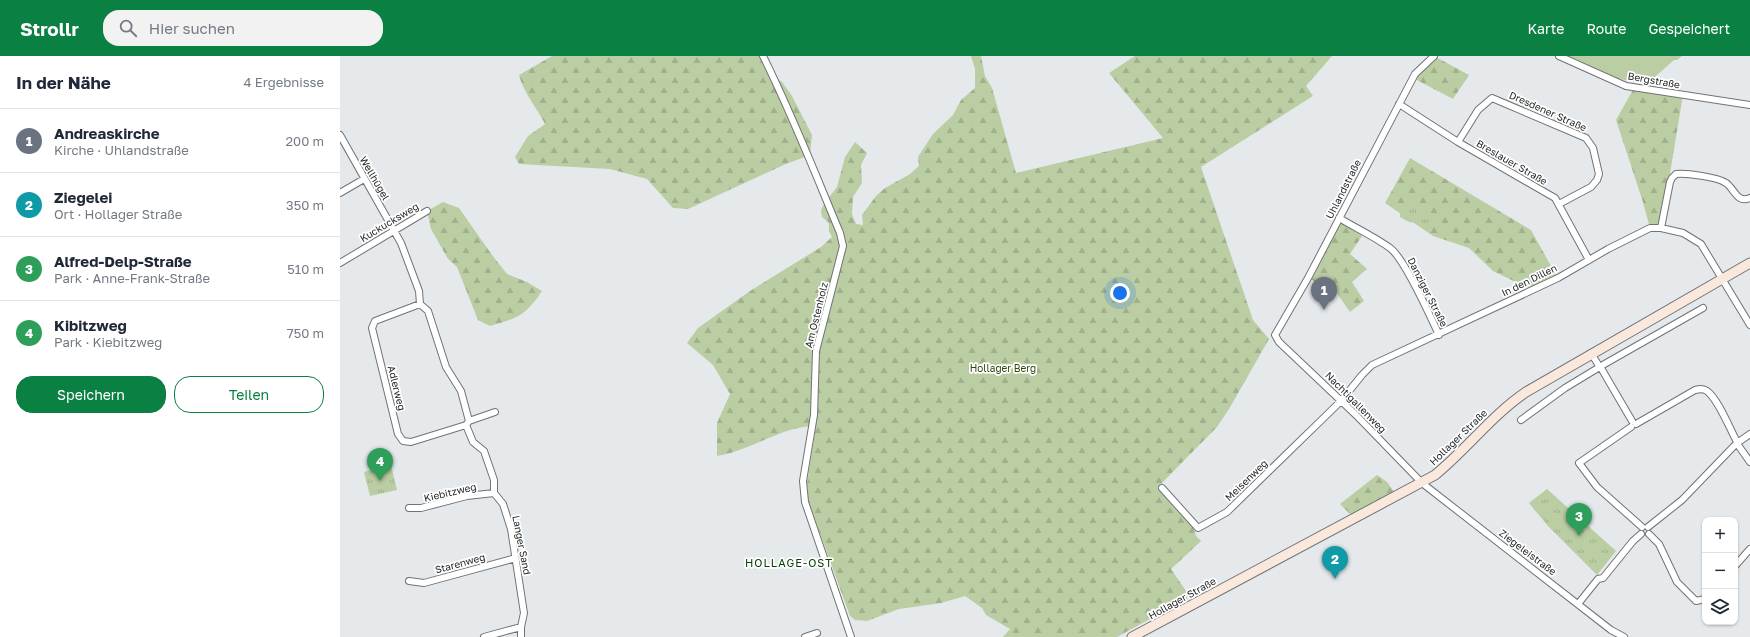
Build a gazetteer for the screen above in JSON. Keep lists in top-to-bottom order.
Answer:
{
  "streets": {
    "main road": ["Hollager Straße"],
    "street": [
      "Bergstraße",
      "Dresdener Straße",
      "Breslauer Straße",
      "Wellhügel",
      "Uhlandstraße",
      "Kuckucksweg",
      "In den Dillen",
      "Danziger Straße",
      "Am Ostenholz",
      "Adlerweg",
      "Nachtigallenweg",
      "Meisenweg",
      "Kiebitzweg",
      "Langer Sand",
      "Ziegeleistraße",
      "Starenweg"
    ]
  },
  "crossings": [
    ["Dresdener Straße", "Breslauer Straße"],
    ["Breslauer Straße", "Uhlandstraße"],
    ["Breslauer Straße", "In den Dillen"],
    ["Wellhügel", "Kuckucksweg"],
    ["Wellhügel", "Langer Sand"],
    ["Uhlandstraße", "Danziger Straße"],
    ["Uhlandstraße", "Nachtigallenweg"],
    ["Kuckucksweg", "Langer Sand"],
    ["In den Dillen", "Danziger Straße"],
    ["In den Dillen", "Nachtigallenweg"],
    ["In den Dillen", "Hollager Straße"],
    ["In den Dillen", "Meisenweg"],
    ["Adlerweg", "Langer Sand"],
    ["Nachtigallenweg", "Hollager Straße"],
    ["Nachtigallenweg", "Meisenweg"],
    ["Nachtigallenweg", "Ziegeleistraße"],
    ["Hollager Straße", "Ziegeleistraße"],
    ["Kiebitzweg", "Langer Sand"],
    ["Langer Sand", "Starenweg"]
  ],
  "districts": ["HOLLAGE-OST"],
  "parks": ["Hollager Berg"],
  "page": {
    "header": "Strollr",
    "search": "Hier suchen",
    "nav": ["Karte", "Route", "Gespeichert"],
    "heading": ["In der Nähe", "4 Ergebnisse"],
    "list": [
      {
        "mark": "1",
        "name": "Andreaskirche",
        "note": "Kirche · Uhlandstraße",
        "value": "200 m"
      },
      {
        "mark": "2",
        "name": "Ziegelei",
        "note": "Ort · Hollager Straße",
        "value": "350 m"
      },
      {
        "mark": "3",
        "name": "Alfred-Delp-Straße",
        "note": "Park · Anne-Frank-Straße",
        "value": "510 m"
      },
      {
        "mark": "4",
        "name": "Kibitzweg",
        "note": "Park · Kiebitzweg",
        "value": "750 m"
      }
    ],
    "pins": [
      "1",
      "4",
      "3",
      "2"
    ],
    "buttons": ["Speichern", "Teilen"],
    "map_buttons": ["+", "−"]
  }
}
